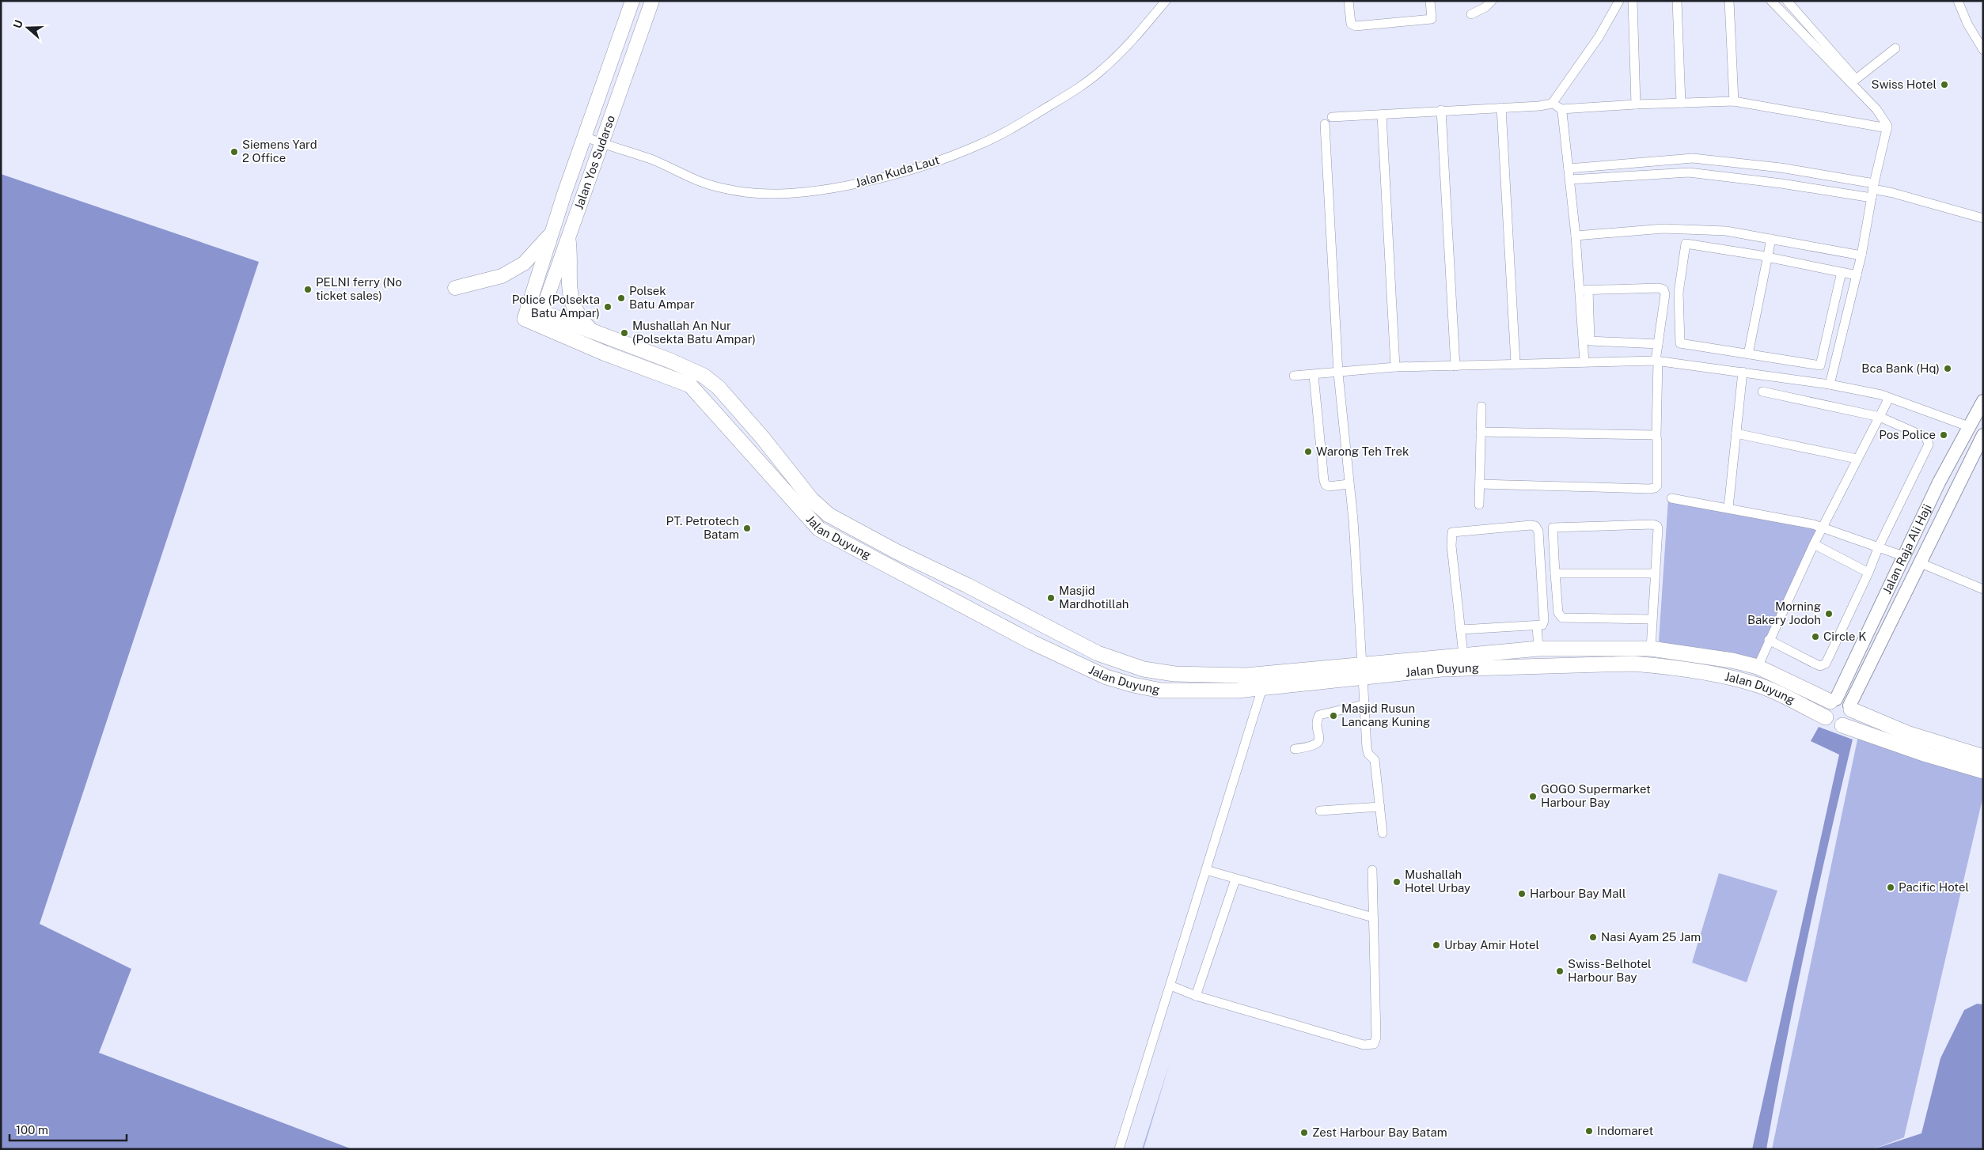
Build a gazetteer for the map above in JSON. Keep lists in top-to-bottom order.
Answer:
{
  "streets": {
    "highway": ["Jalan Duyung"],
    "main road": ["Jalan Yos Sudarso", "Jalan Raja Ali Haji"],
    "street": ["Jalan Kuda Laut"]
  },
  "crossings": [
    ["Jalan Yos Sudarso", "Jalan Kuda Laut"],
    ["Jalan Yos Sudarso", "Jalan Duyung"],
    ["Jalan Duyung", "Jalan Raja Ali Haji"]
  ],
  "places": [
    "Swiss Hotel",
    "Siemens Yard 2 Office",
    "PELNI ferry (No ticket sales)",
    "Polsek Batu Ampar",
    "Police (Polsekta Batu Ampar)",
    "Mushallah An Nur (Polsekta Batu Ampar)",
    "Bca Bank (Hq)",
    "Pos Police",
    "Warong Teh Trek",
    "PT. Petrotech Batam",
    "Masjid Mardhotillah",
    "Morning Bakery Jodoh",
    "Circle K",
    "Masjid Rusun Lancang Kuning",
    "GOGO Supermarket Harbour Bay",
    "Mushallah Hotel Urbay",
    "Pacific Hotel",
    "Harbour Bay Mall",
    "Nasi Ayam 25 Jam",
    "Urbay Amir Hotel",
    "Swiss-Belhotel Harbour Bay",
    "Indomaret",
    "Zest Harbour Bay Batam"
  ],
  "scale_bar": "100 m",
  "north": "left"
}
